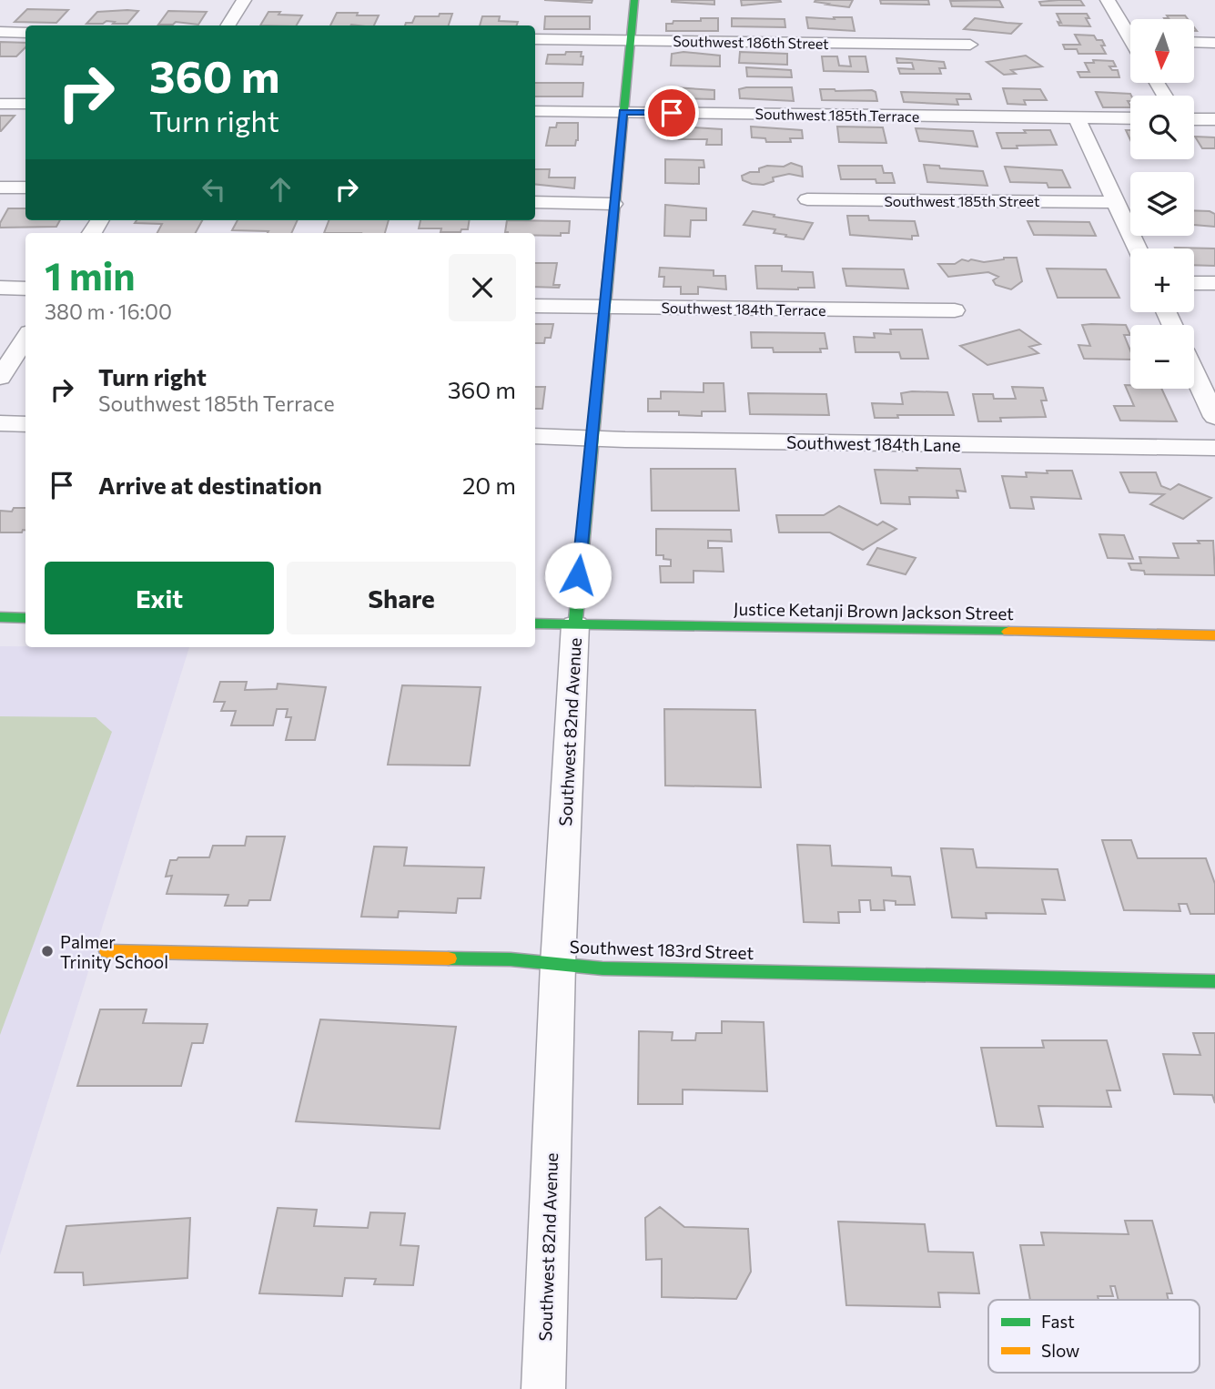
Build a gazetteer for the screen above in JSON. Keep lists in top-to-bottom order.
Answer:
{
  "streets": {
    "street": [
      "Southwest 186th Street",
      "Southwest 185th Terrace",
      "Southwest 185th Street",
      "Southwest 184th Terrace",
      "Southwest 184th Lane",
      "Justice Ketanji Brown Jackson Street",
      "Southwest 82nd Avenue",
      "Southwest 183rd Street"
    ]
  },
  "crossings": [
    ["Southwest 186th Street", "Southwest 82nd Avenue"],
    ["Southwest 185th Terrace", "Southwest 82nd Avenue"],
    ["Southwest 184th Terrace", "Southwest 82nd Avenue"],
    ["Southwest 184th Lane", "Southwest 82nd Avenue"],
    ["Justice Ketanji Brown Jackson Street", "Southwest 82nd Avenue"],
    ["Southwest 82nd Avenue", "Southwest 183rd Street"]
  ],
  "places": ["Palmer Trinity School"],
  "legend": ["Fast", "Slow"],
  "north": "bottom",
  "page": {
    "map_buttons": ["+", "−"],
    "turn": ["360 m", "Turn right"],
    "heading": ["1 min", "380 m · 16:00"],
    "list": [
      {
        "name": "Turn right",
        "note": "Southwest 185th Terrace",
        "value": "360 m"
      },
      {
        "name": "Arrive at destination",
        "value": "20 m"
      }
    ],
    "buttons": ["Exit", "Share"]
  }
}
